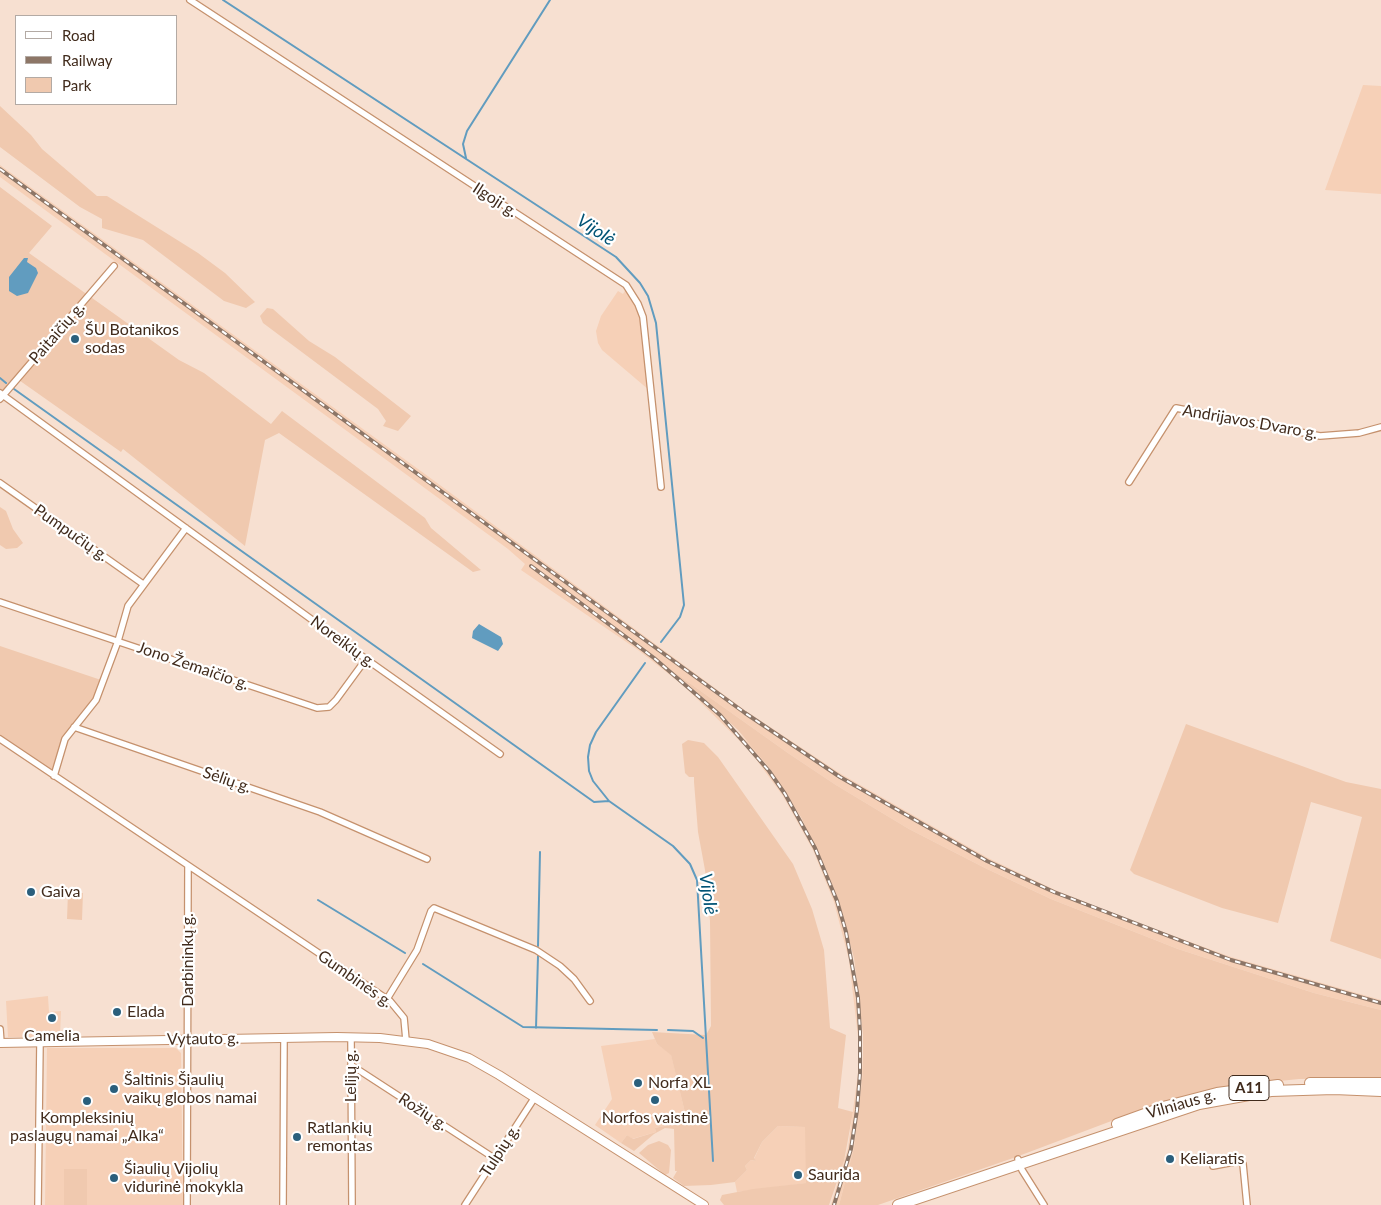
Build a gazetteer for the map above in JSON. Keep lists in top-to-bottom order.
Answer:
{
  "streets": {
    "highway": ["A11", "Vilniaus g."],
    "main road": ["Vytauto g."],
    "street": [
      "Ilgoji g.",
      "Paitaičių g.",
      "Andrijavos Dvaro g.",
      "Pumpučių g.",
      "Noreikių g.",
      "Jono Žemaičio g.",
      "Sėlių g.",
      "Darbininkų g.",
      "Gumbinės g.",
      "Lelijų g.",
      "Rožių g.",
      "Tulpių g."
    ]
  },
  "crossings": [
    ["Paitaičių g.", "Noreikių g."],
    ["Noreikių g.", "Jono Žemaičio g."],
    ["Darbininkų g.", "Gumbinės g."],
    ["Darbininkų g.", "Vytauto g."],
    ["Gumbinės g.", "Vytauto g."],
    ["Vytauto g.", "Lelijų g."],
    ["Lelijų g.", "Rožių g."],
    ["Rožių g.", "Tulpių g."]
  ],
  "water": ["Vijolė"],
  "places": [
    "ŠU Botanikos sodas",
    "Gaiva",
    "Elada",
    "Camelia",
    "Norfa XL",
    "Šaltinis Šiaulių vaikų globos namai",
    "Norfos vaistinė",
    "Kompleksinių paslaugų namai „Alka“",
    "Ratlankių remontas",
    "Keliaratis",
    "Saurida",
    "Šiaulių Vijolių vidurinė mokykla"
  ],
  "legend": ["Road", "Railway", "Park"]
}
